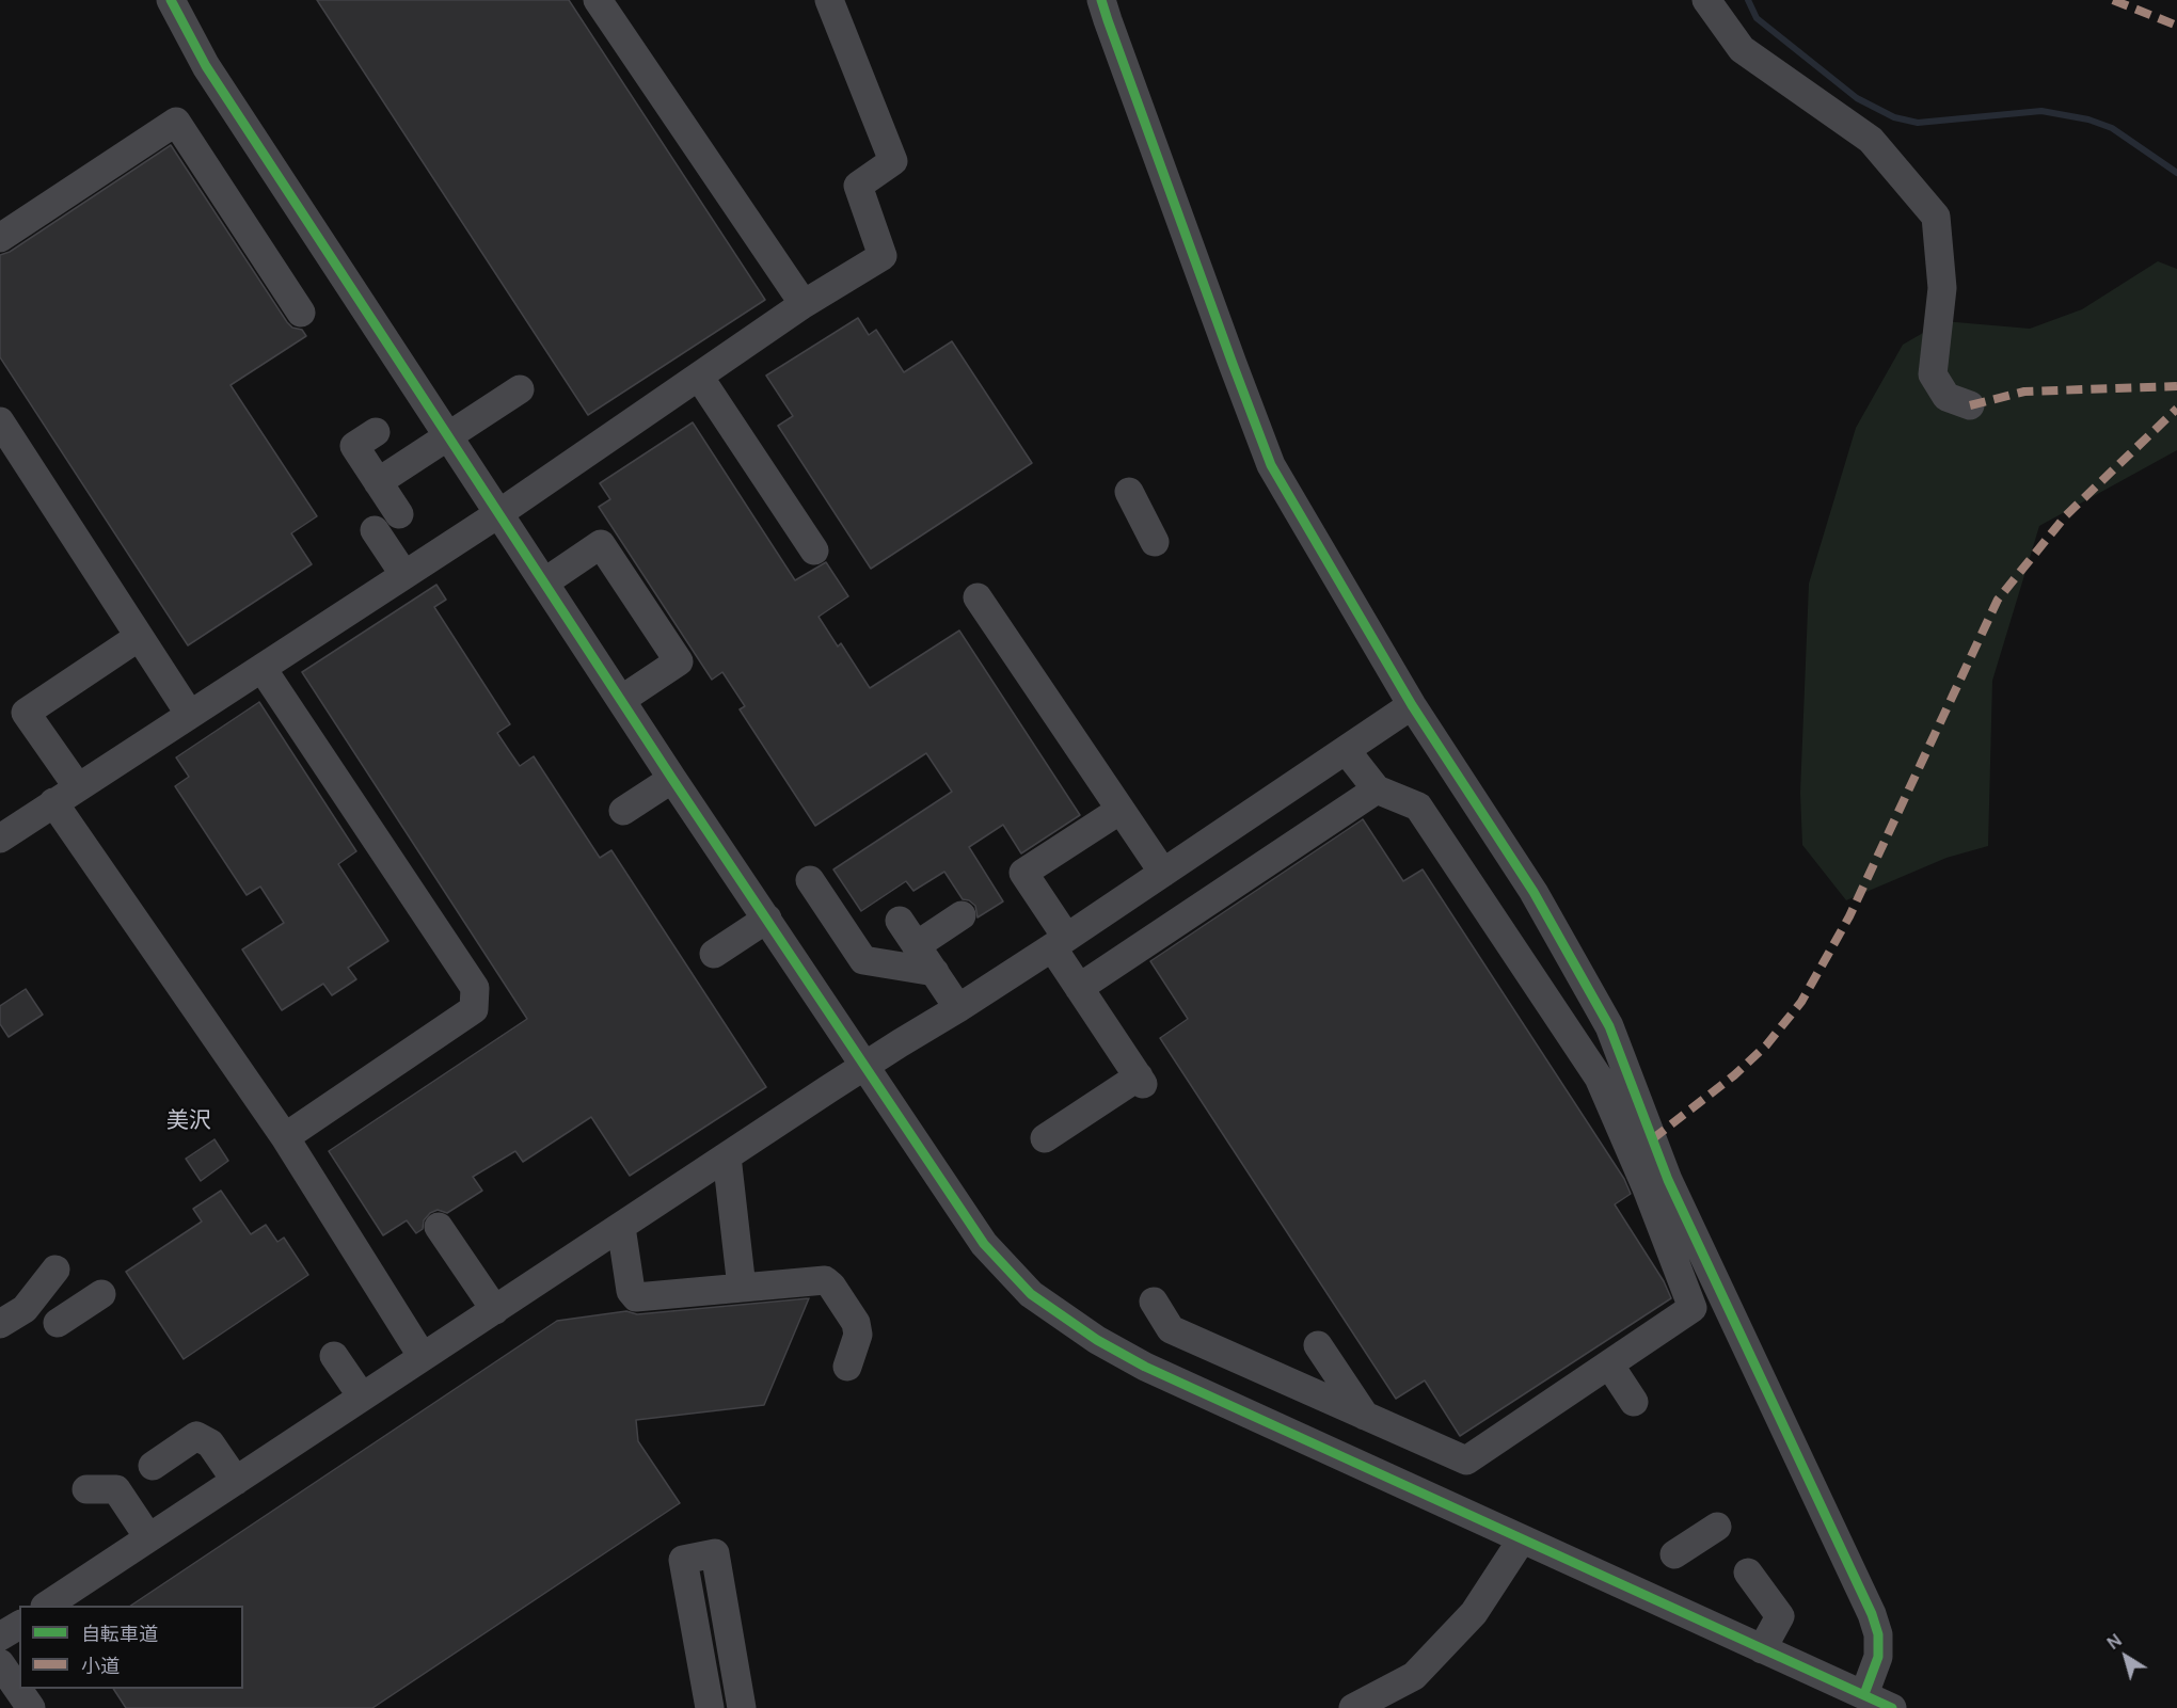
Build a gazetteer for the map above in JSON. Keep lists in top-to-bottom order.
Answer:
{
  "districts": ["美沢"],
  "legend": ["自転車道", "小道"],
  "north": "top left"
}
